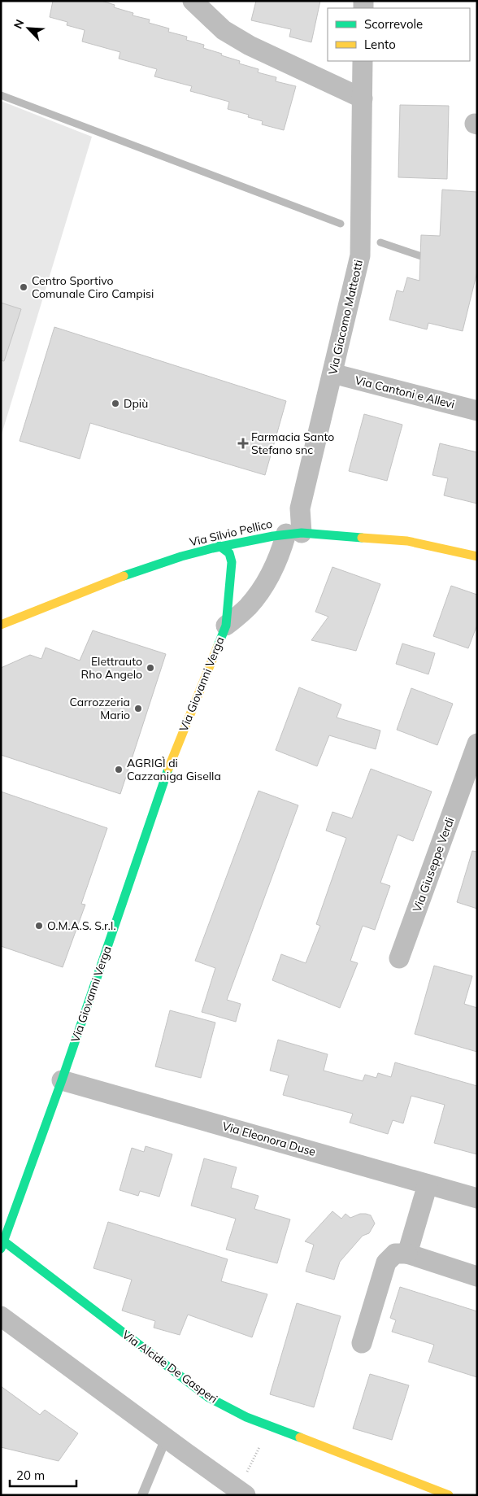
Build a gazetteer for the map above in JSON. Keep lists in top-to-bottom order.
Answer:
{
  "streets": {
    "street": [
      "Via Giacomo Matteotti",
      "Via Cantoni e Allevi",
      "Via Silvio Pellico",
      "Via Giovanni Verga",
      "Via Giuseppe Verdi",
      "Via Eleonora Duse",
      "Via Alcide De Gasperi"
    ]
  },
  "crossings": [
    ["Via Giacomo Matteotti", "Via Cantoni e Allevi"],
    ["Via Giacomo Matteotti", "Via Silvio Pellico"],
    ["Via Giacomo Matteotti", "Via Giovanni Verga"],
    ["Via Silvio Pellico", "Via Giovanni Verga"],
    ["Via Giovanni Verga", "Via Eleonora Duse"],
    ["Via Giovanni Verga", "Via Alcide De Gasperi"]
  ],
  "places": {
    "other": [
      "Centro Sportivo Comunale Ciro Campisi",
      "Dpiù",
      "Elettrauto Rho Angelo",
      "Carrozzeria Mario",
      "AGRIGÌ di Cazzaniga Gisella",
      "O.M.A.S. S.r.l."
    ],
    "health": ["Farmacia Santo Stefano snc"]
  },
  "legend": ["Scorrevole", "Lento"],
  "scale_bar": "20 m",
  "north": "top left"
}
